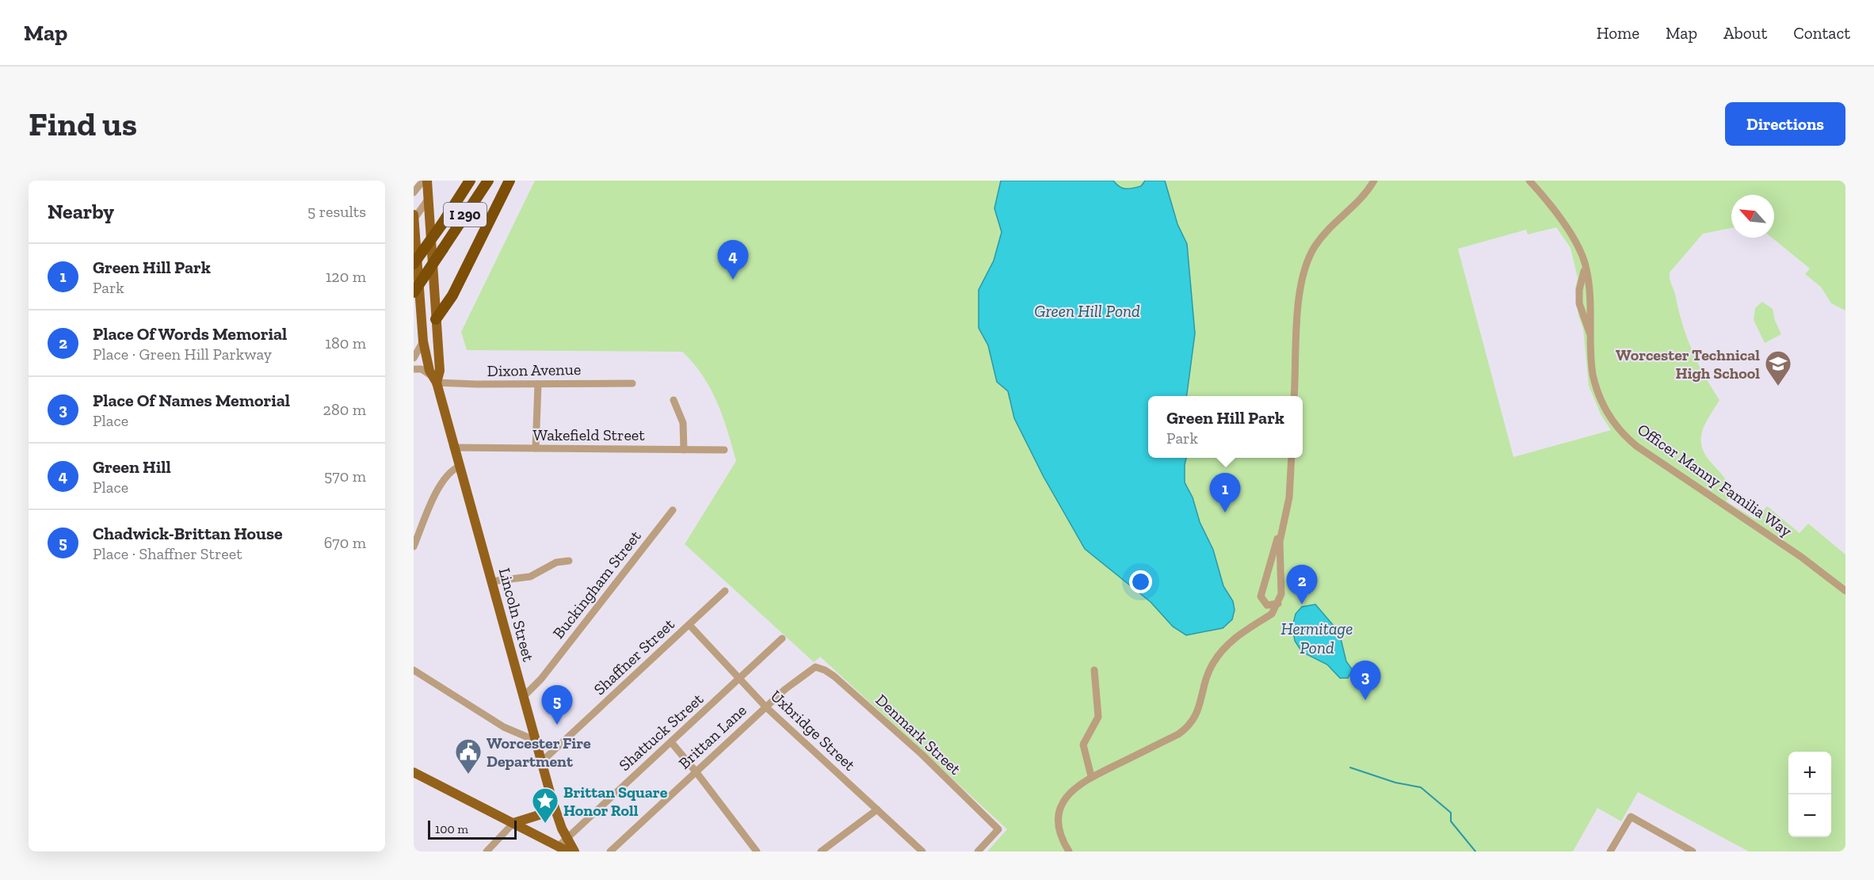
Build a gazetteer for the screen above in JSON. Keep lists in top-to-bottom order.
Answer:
{
  "streets": {
    "highway": ["I 290"],
    "main road": ["Lincoln Street"],
    "street": [
      "Dixon Avenue",
      "Wakefield Street",
      "Officer Manny Familia Way",
      "Buckingham Street",
      "Shaffner Street",
      "Uxbridge Street",
      "Shattuck Street",
      "Denmark Street",
      "Brittan Lane"
    ]
  },
  "crossings": [
    ["Dixon Avenue", "Lincoln Street"],
    ["Wakefield Street", "Lincoln Street"],
    ["Buckingham Street", "Lincoln Street"],
    ["Lincoln Street", "Shaffner Street"],
    ["Lincoln Street", "Shattuck Street"],
    ["Shaffner Street", "Uxbridge Street"],
    ["Uxbridge Street", "Shattuck Street"],
    ["Uxbridge Street", "Brittan Lane"],
    ["Denmark Street", "Brittan Lane"]
  ],
  "water": ["Green Hill Pond", "Hermitage Pond"],
  "places": {
    "school or university": ["Worcester Technical High School"],
    "public building": ["Worcester Fire Department"],
    "place": ["Brittan Square Honor Roll"]
  },
  "scale_bar": "100 m",
  "north": "top left",
  "page": {
    "header": "Map",
    "nav": [
      "Home",
      "Map",
      "About",
      "Contact"
    ],
    "buttons": "Directions",
    "title": "Find us",
    "heading": ["Nearby", "5 results"],
    "pins": [
      "4",
      "1",
      "2",
      "3",
      "5"
    ],
    "list": [
      {
        "mark": "1",
        "name": "Green Hill Park",
        "note": "Park",
        "value": "120 m"
      },
      {
        "mark": "2",
        "name": "Place Of Words Memorial",
        "note": "Place · Green Hill Parkway",
        "value": "180 m"
      },
      {
        "mark": "3",
        "name": "Place Of Names Memorial",
        "note": "Place",
        "value": "280 m"
      },
      {
        "mark": "4",
        "name": "Green Hill",
        "note": "Place",
        "value": "570 m"
      },
      {
        "mark": "5",
        "name": "Chadwick-Brittan House",
        "note": "Place · Shaffner Street",
        "value": "670 m"
      }
    ],
    "popup": ["Green Hill Park", "Park"],
    "map_buttons": ["+", "−"],
    "scale": "100 m"
  }
}
